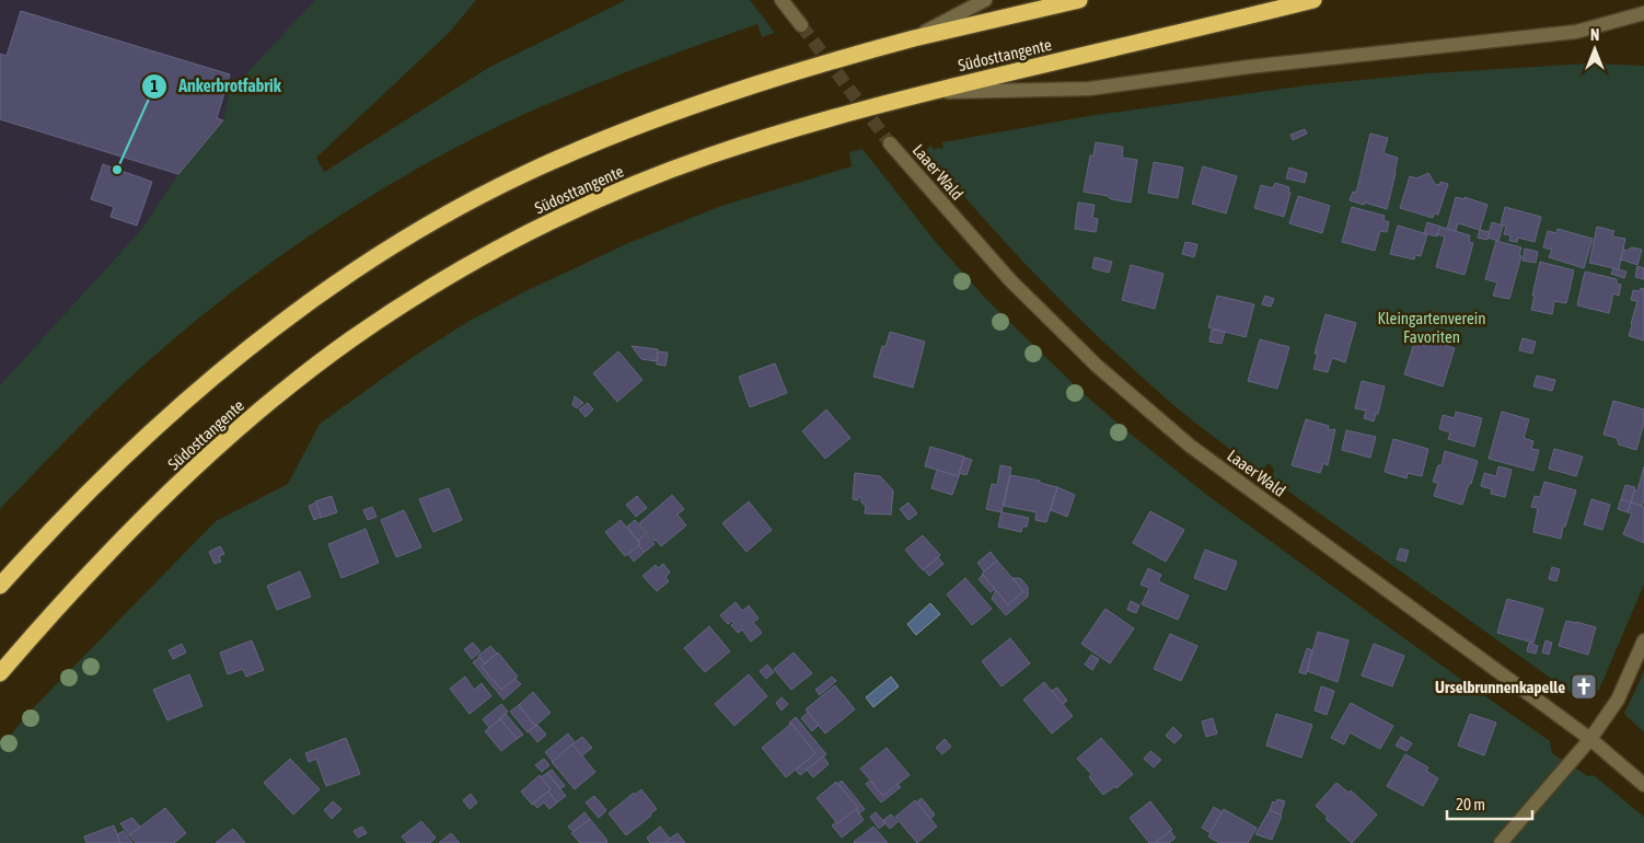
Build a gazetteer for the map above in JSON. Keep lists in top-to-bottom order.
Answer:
{
  "streets": {
    "highway": ["Südosttangente"],
    "street": ["Laaer Wald"]
  },
  "parks": ["Kleingartenverein Favoriten"],
  "places": {
    "other": ["Ankerbrotfabrik"],
    "church": ["Urselbrunnenkapelle"]
  },
  "scale_bar": "20 m",
  "north": "top"
}
